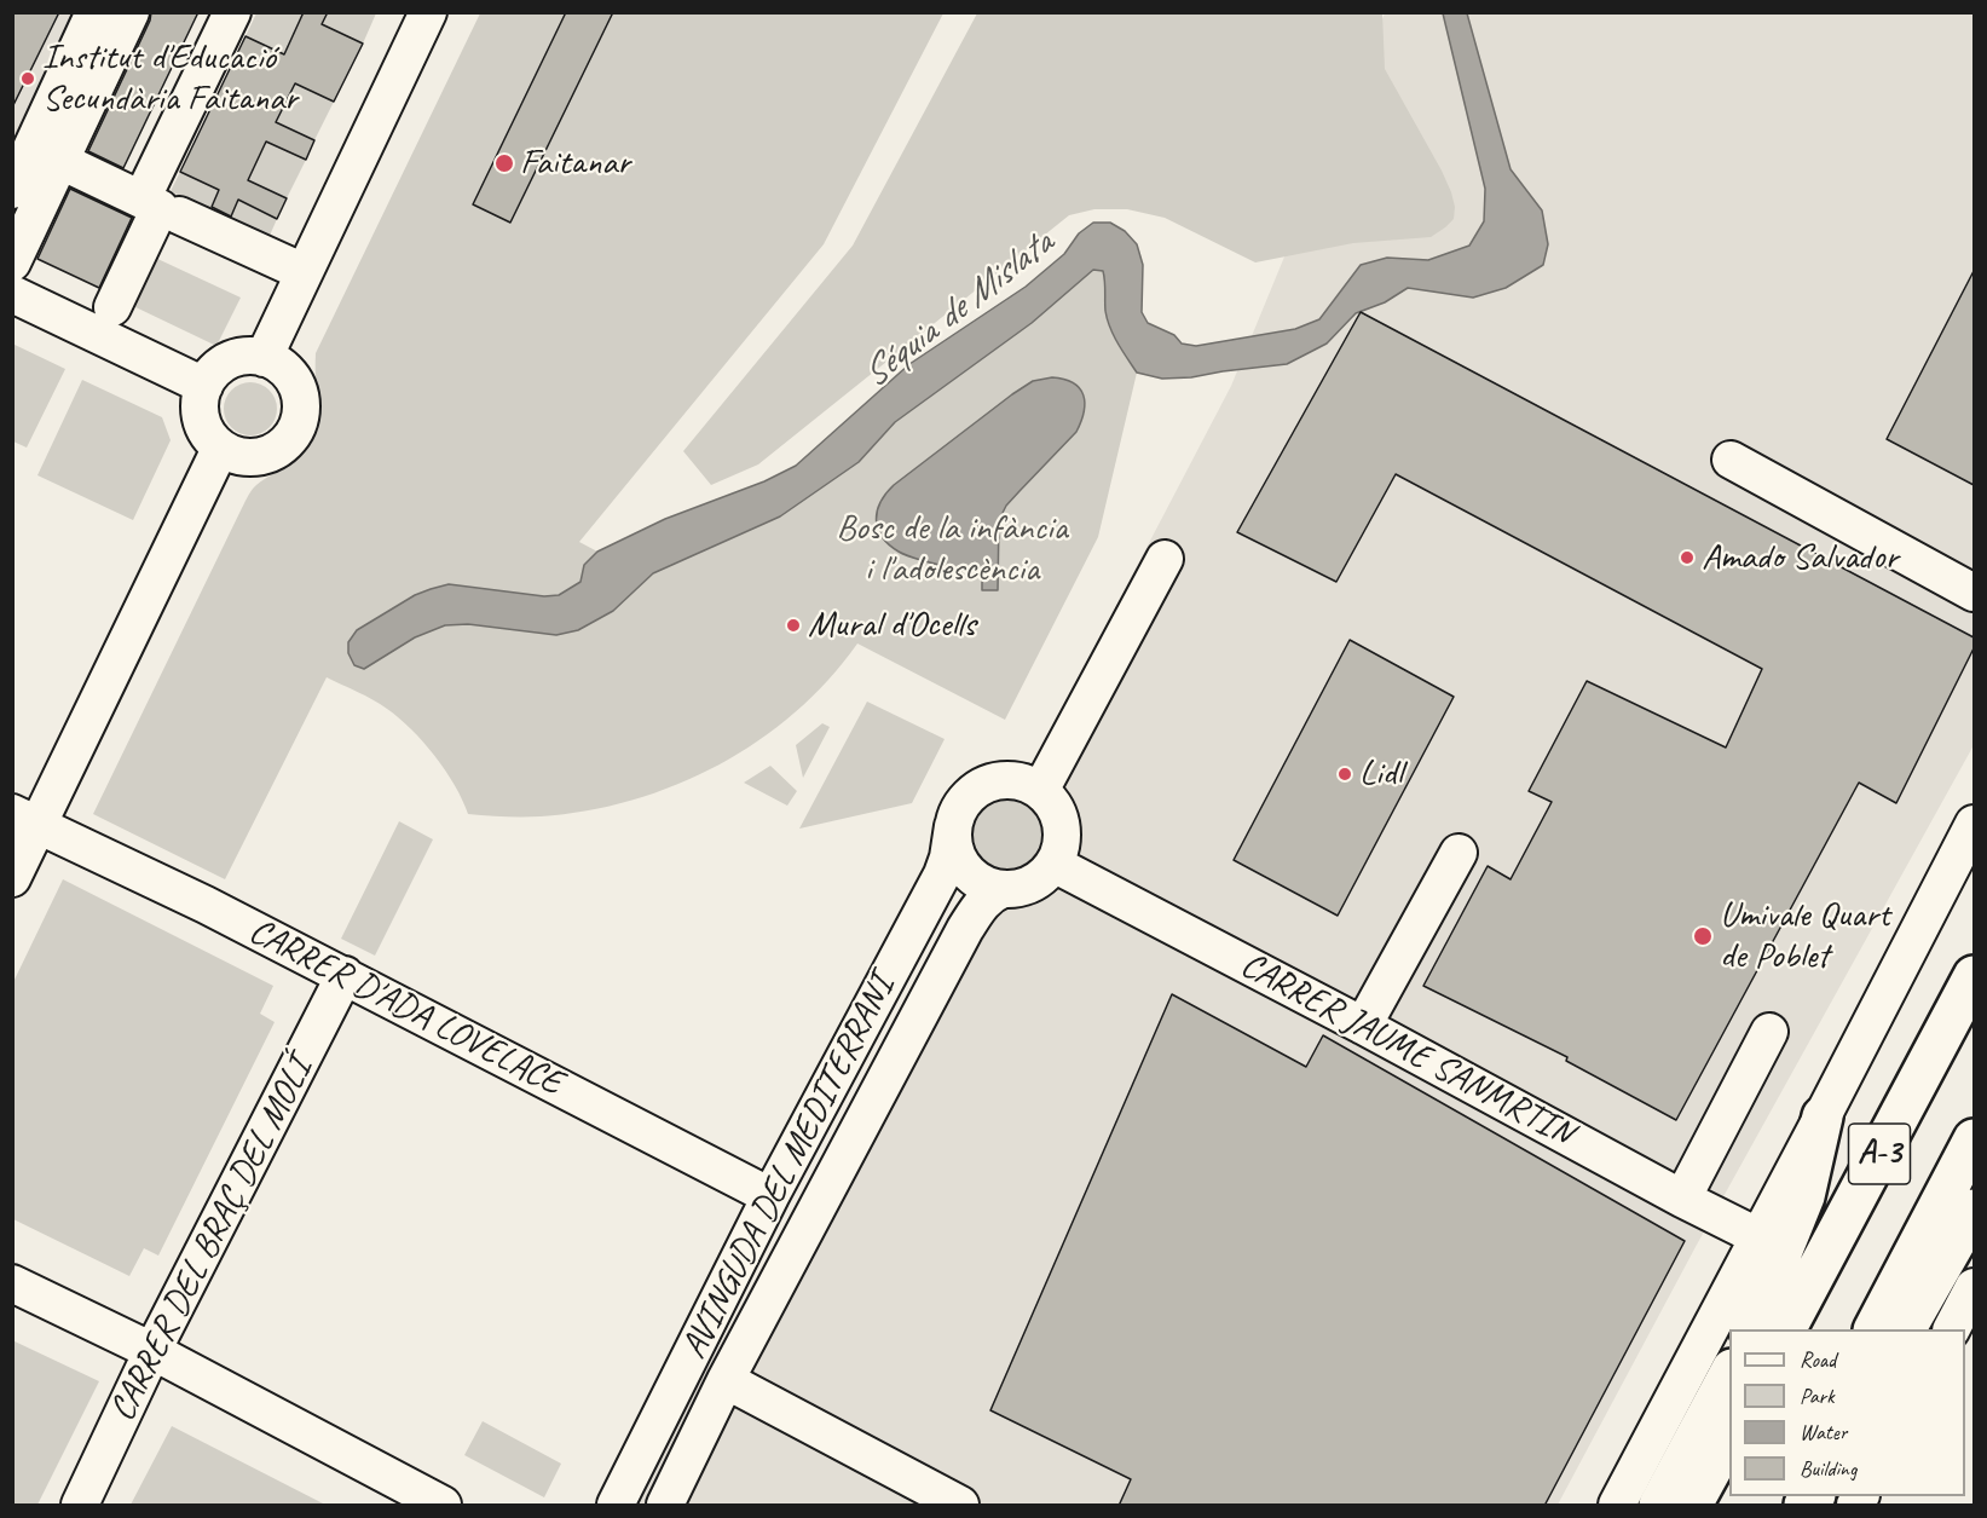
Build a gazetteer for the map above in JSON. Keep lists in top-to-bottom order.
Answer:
{
  "streets": {
    "highway": ["A-3"],
    "street": [
      "CARRER D'ADA LOVELACE",
      "CARRER JAUME SANMRTIN",
      "AVINGUDA DEL MEDITERRANI",
      "CARRER DEL BRAÇ DEL MOLÍ"
    ]
  },
  "crossings": [
    ["CARRER D'ADA LOVELACE", "AVINGUDA DEL MEDITERRANI"],
    ["CARRER D'ADA LOVELACE", "CARRER DEL BRAÇ DEL MOLÍ"],
    ["CARRER JAUME SANMRTIN", "AVINGUDA DEL MEDITERRANI"]
  ],
  "water": ["Séquia de Mislata"],
  "parks": ["Bosc de la infància i l'adolescència"],
  "places": [
    "Institut d'Educació Secundària Faitanar",
    "Faitanar",
    "Amado Salvador",
    "Mural d'Ocells",
    "Lidl",
    "Umivale Quart de Poblet"
  ],
  "legend": [
    "Road",
    "Park",
    "Water",
    "Building"
  ]
}
